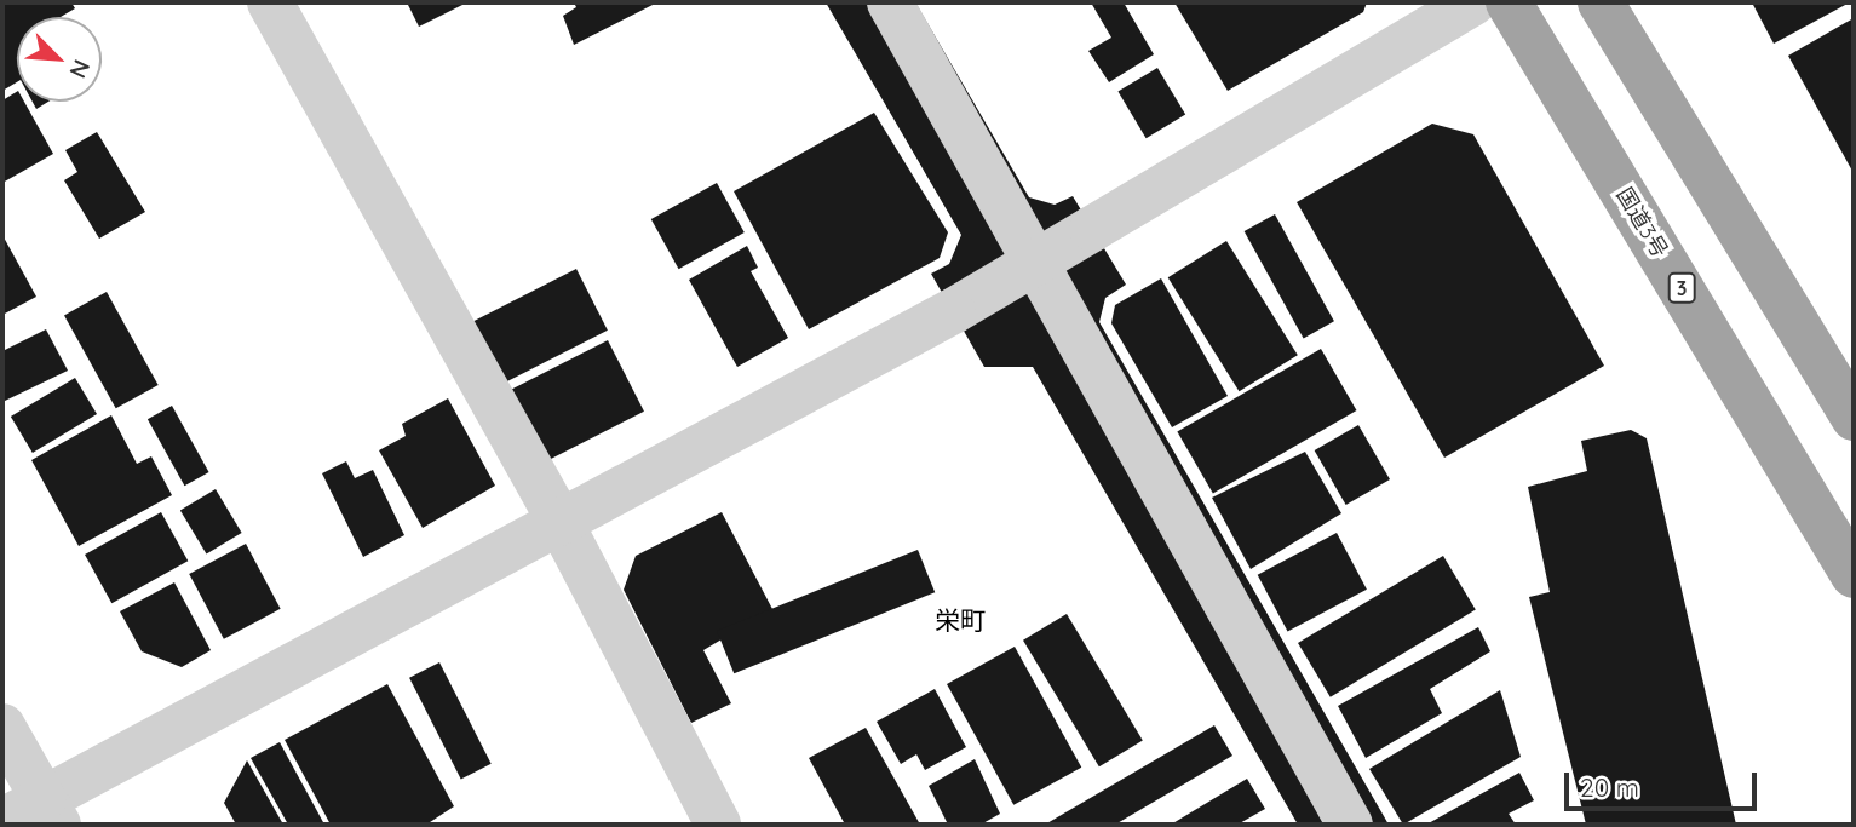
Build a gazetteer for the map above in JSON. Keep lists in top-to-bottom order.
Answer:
{
  "streets": {
    "highway": ["国道3号", "3"]
  },
  "districts": ["栄町"],
  "scale_bar": "20 m",
  "north": "bottom right"
}
